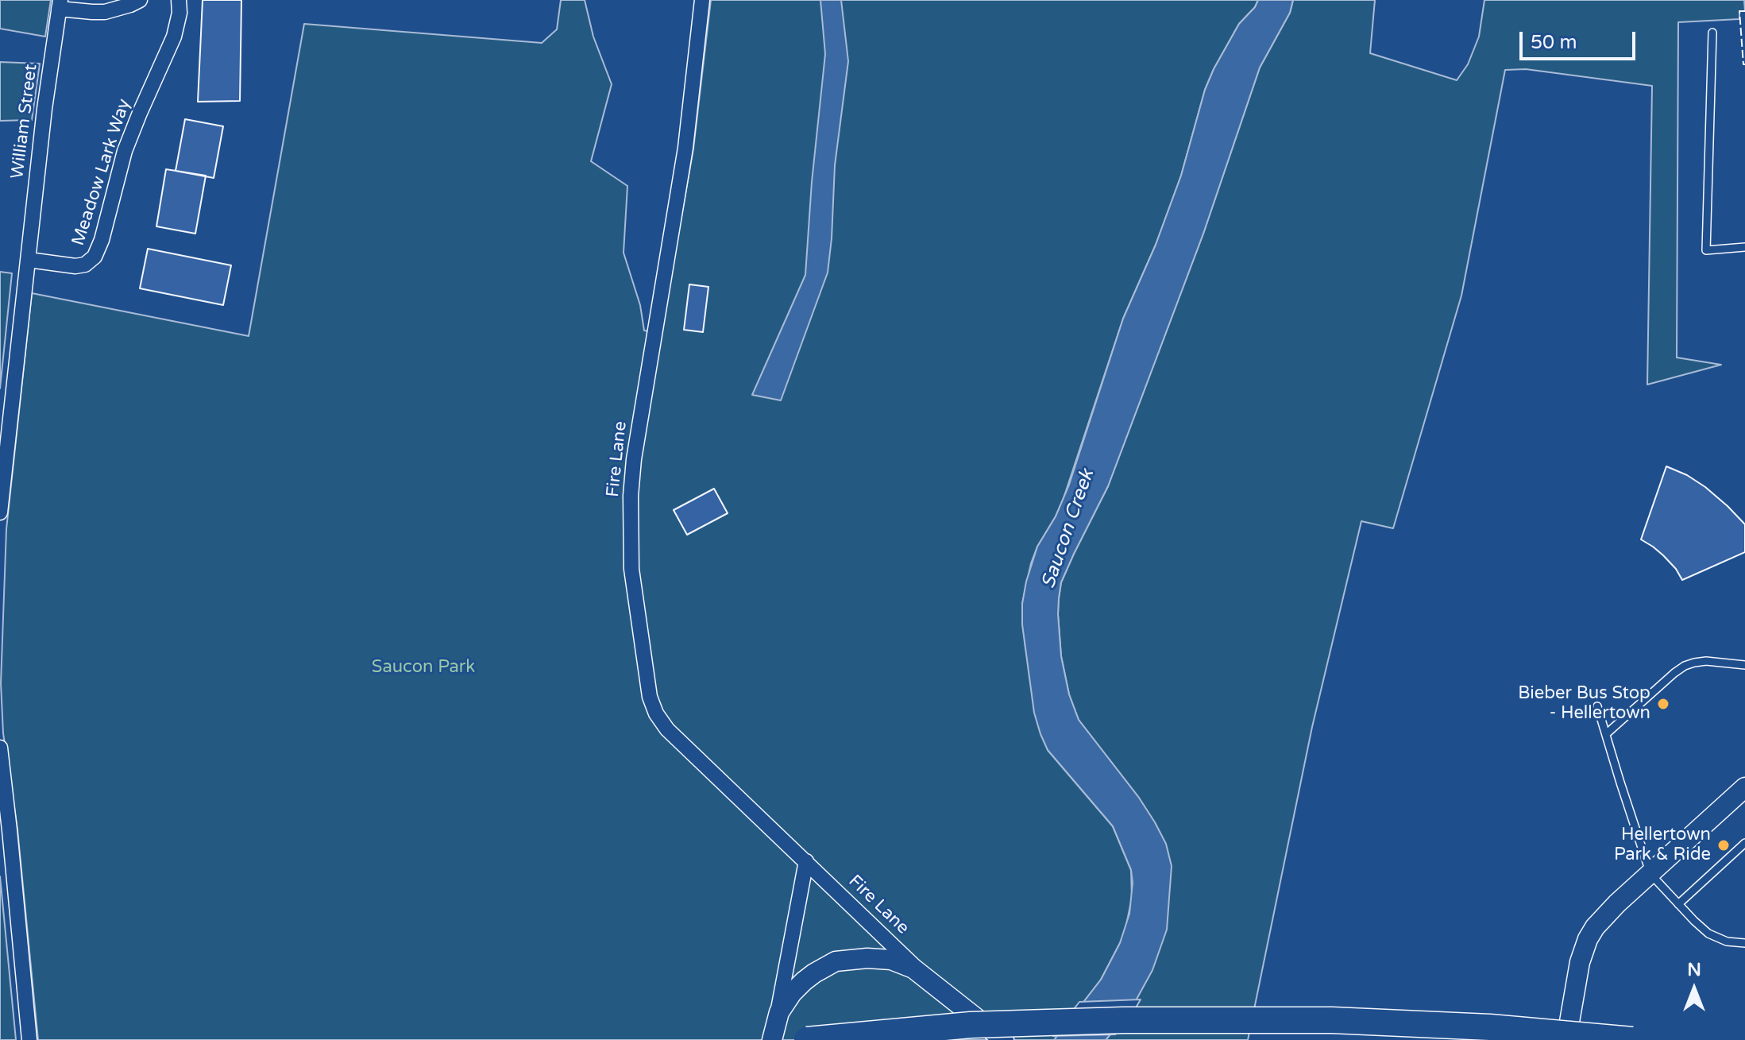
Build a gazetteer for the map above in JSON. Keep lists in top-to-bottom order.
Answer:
{
  "streets": {
    "street": ["William Street", "Meadow Lark Way", "Fire Lane"]
  },
  "crossings": [
    ["William Street", "Meadow Lark Way"]
  ],
  "water": ["Saucon Creek"],
  "parks": ["Saucon Park"],
  "places": ["Bieber Bus Stop - Hellertown", "Hellertown Park & Ride"],
  "scale_bar": "50 m",
  "north": "top"
}
